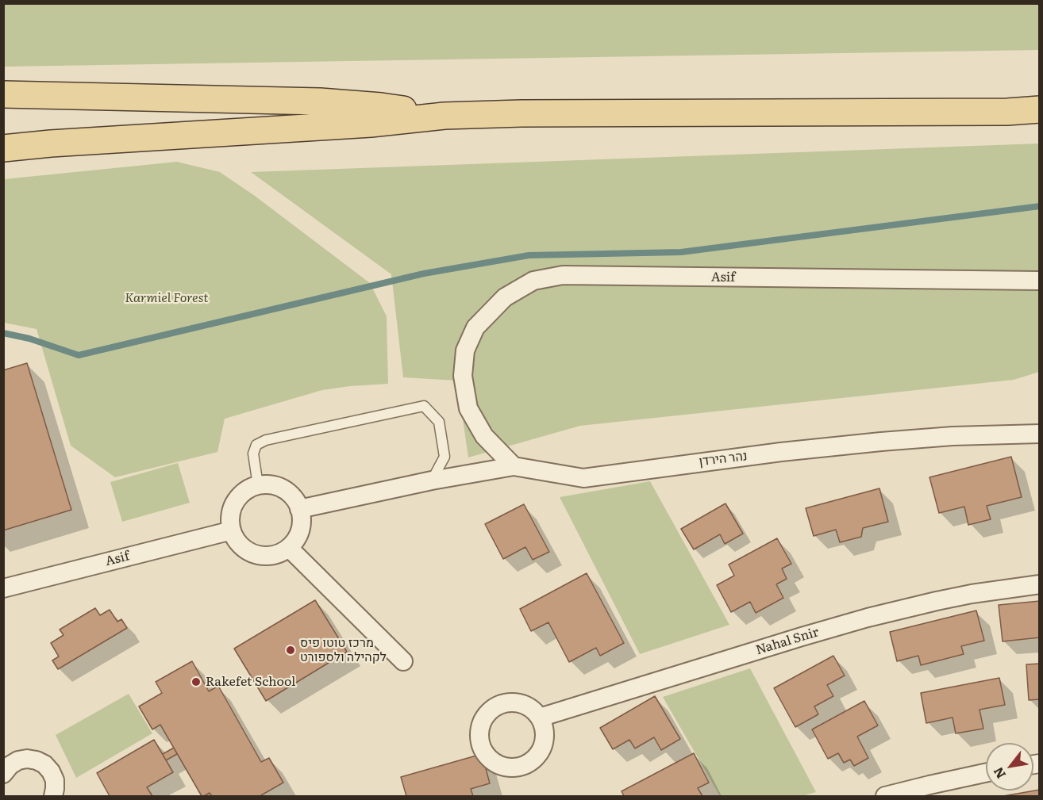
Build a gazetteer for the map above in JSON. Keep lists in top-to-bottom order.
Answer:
{
  "streets": {
    "street": ["Asif", "נהר הירדן", "Nahal Snir"]
  },
  "crossings": [
    ["Asif", "נהר הירדן"]
  ],
  "parks": ["Karmiel Forest"],
  "places": ["מרכז טוטו פיס לקהילה ולספורט", "Rakefet School"],
  "north": "bottom left"
}
